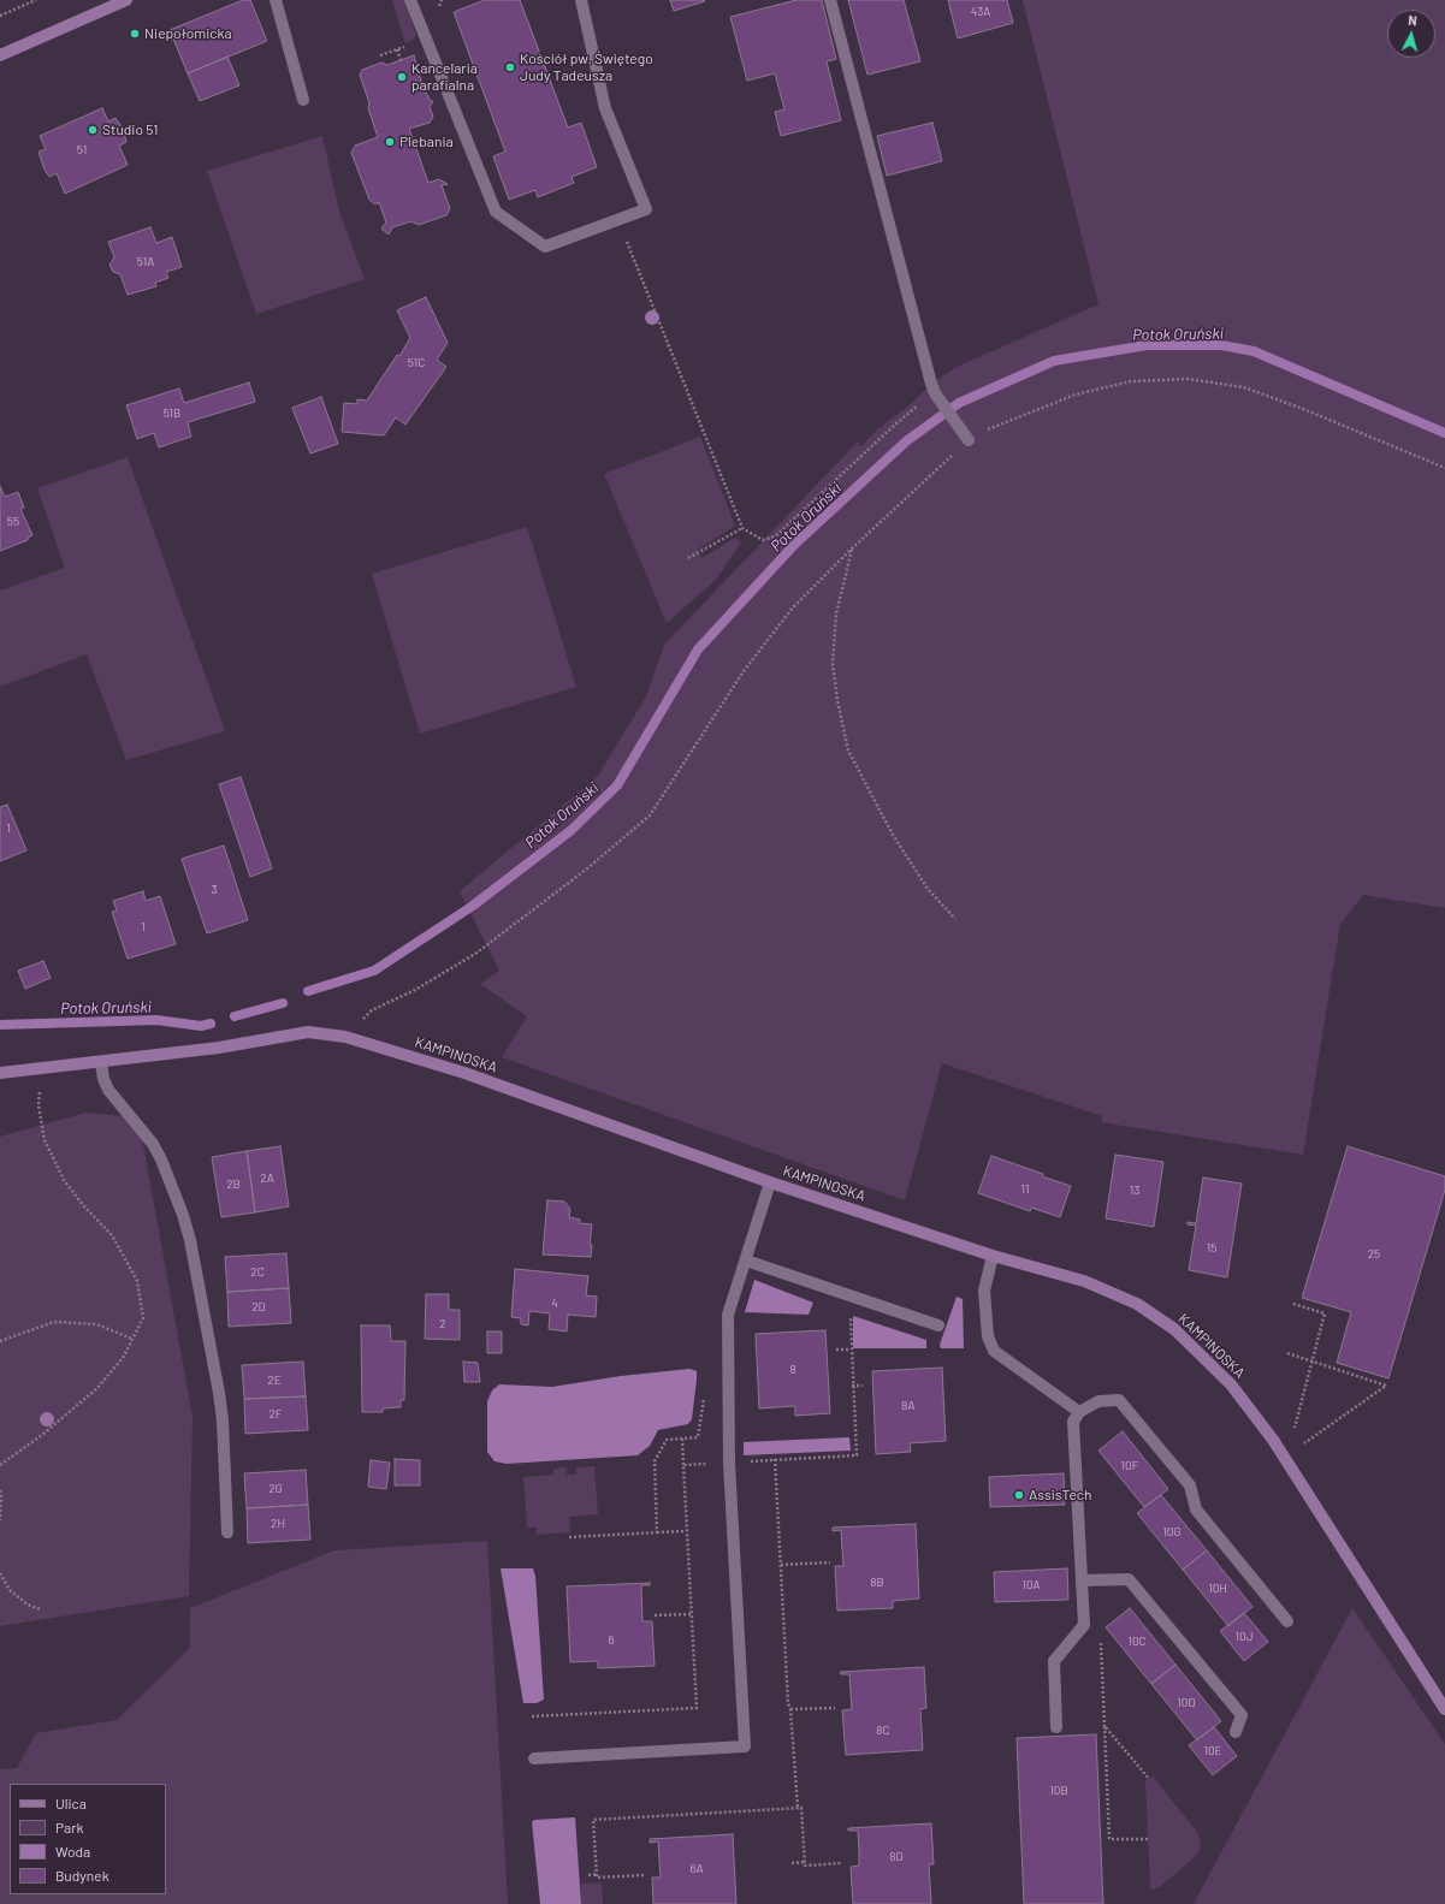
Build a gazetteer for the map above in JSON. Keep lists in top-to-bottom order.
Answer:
{
  "streets": {
    "street": ["KAMPINOSKA"]
  },
  "water": ["Potok Oruński"],
  "places": [
    "Niepołomicka",
    "Kościół pw. Świętego Judy Tadeusza",
    "Kancelaria parafialna",
    "Studio 51",
    "Plebania",
    "AssisTech"
  ],
  "house_numbers": [
    "43A",
    "51",
    "51A",
    "51C",
    "51B",
    "55",
    "1",
    "3",
    "1",
    "2A",
    "2B",
    "11",
    "13",
    "15",
    "25",
    "2C",
    "4",
    "2D",
    "2",
    "8",
    "2E",
    "8A",
    "2F",
    "10F",
    "2G",
    "2H",
    "10G",
    "8B",
    "10A",
    "10H",
    "10J",
    "6",
    "10C",
    "10D",
    "8C",
    "10E",
    "10B",
    "8D",
    "6A"
  ],
  "legend": [
    "Ulica",
    "Park",
    "Woda",
    "Budynek"
  ],
  "north": "top"
}
